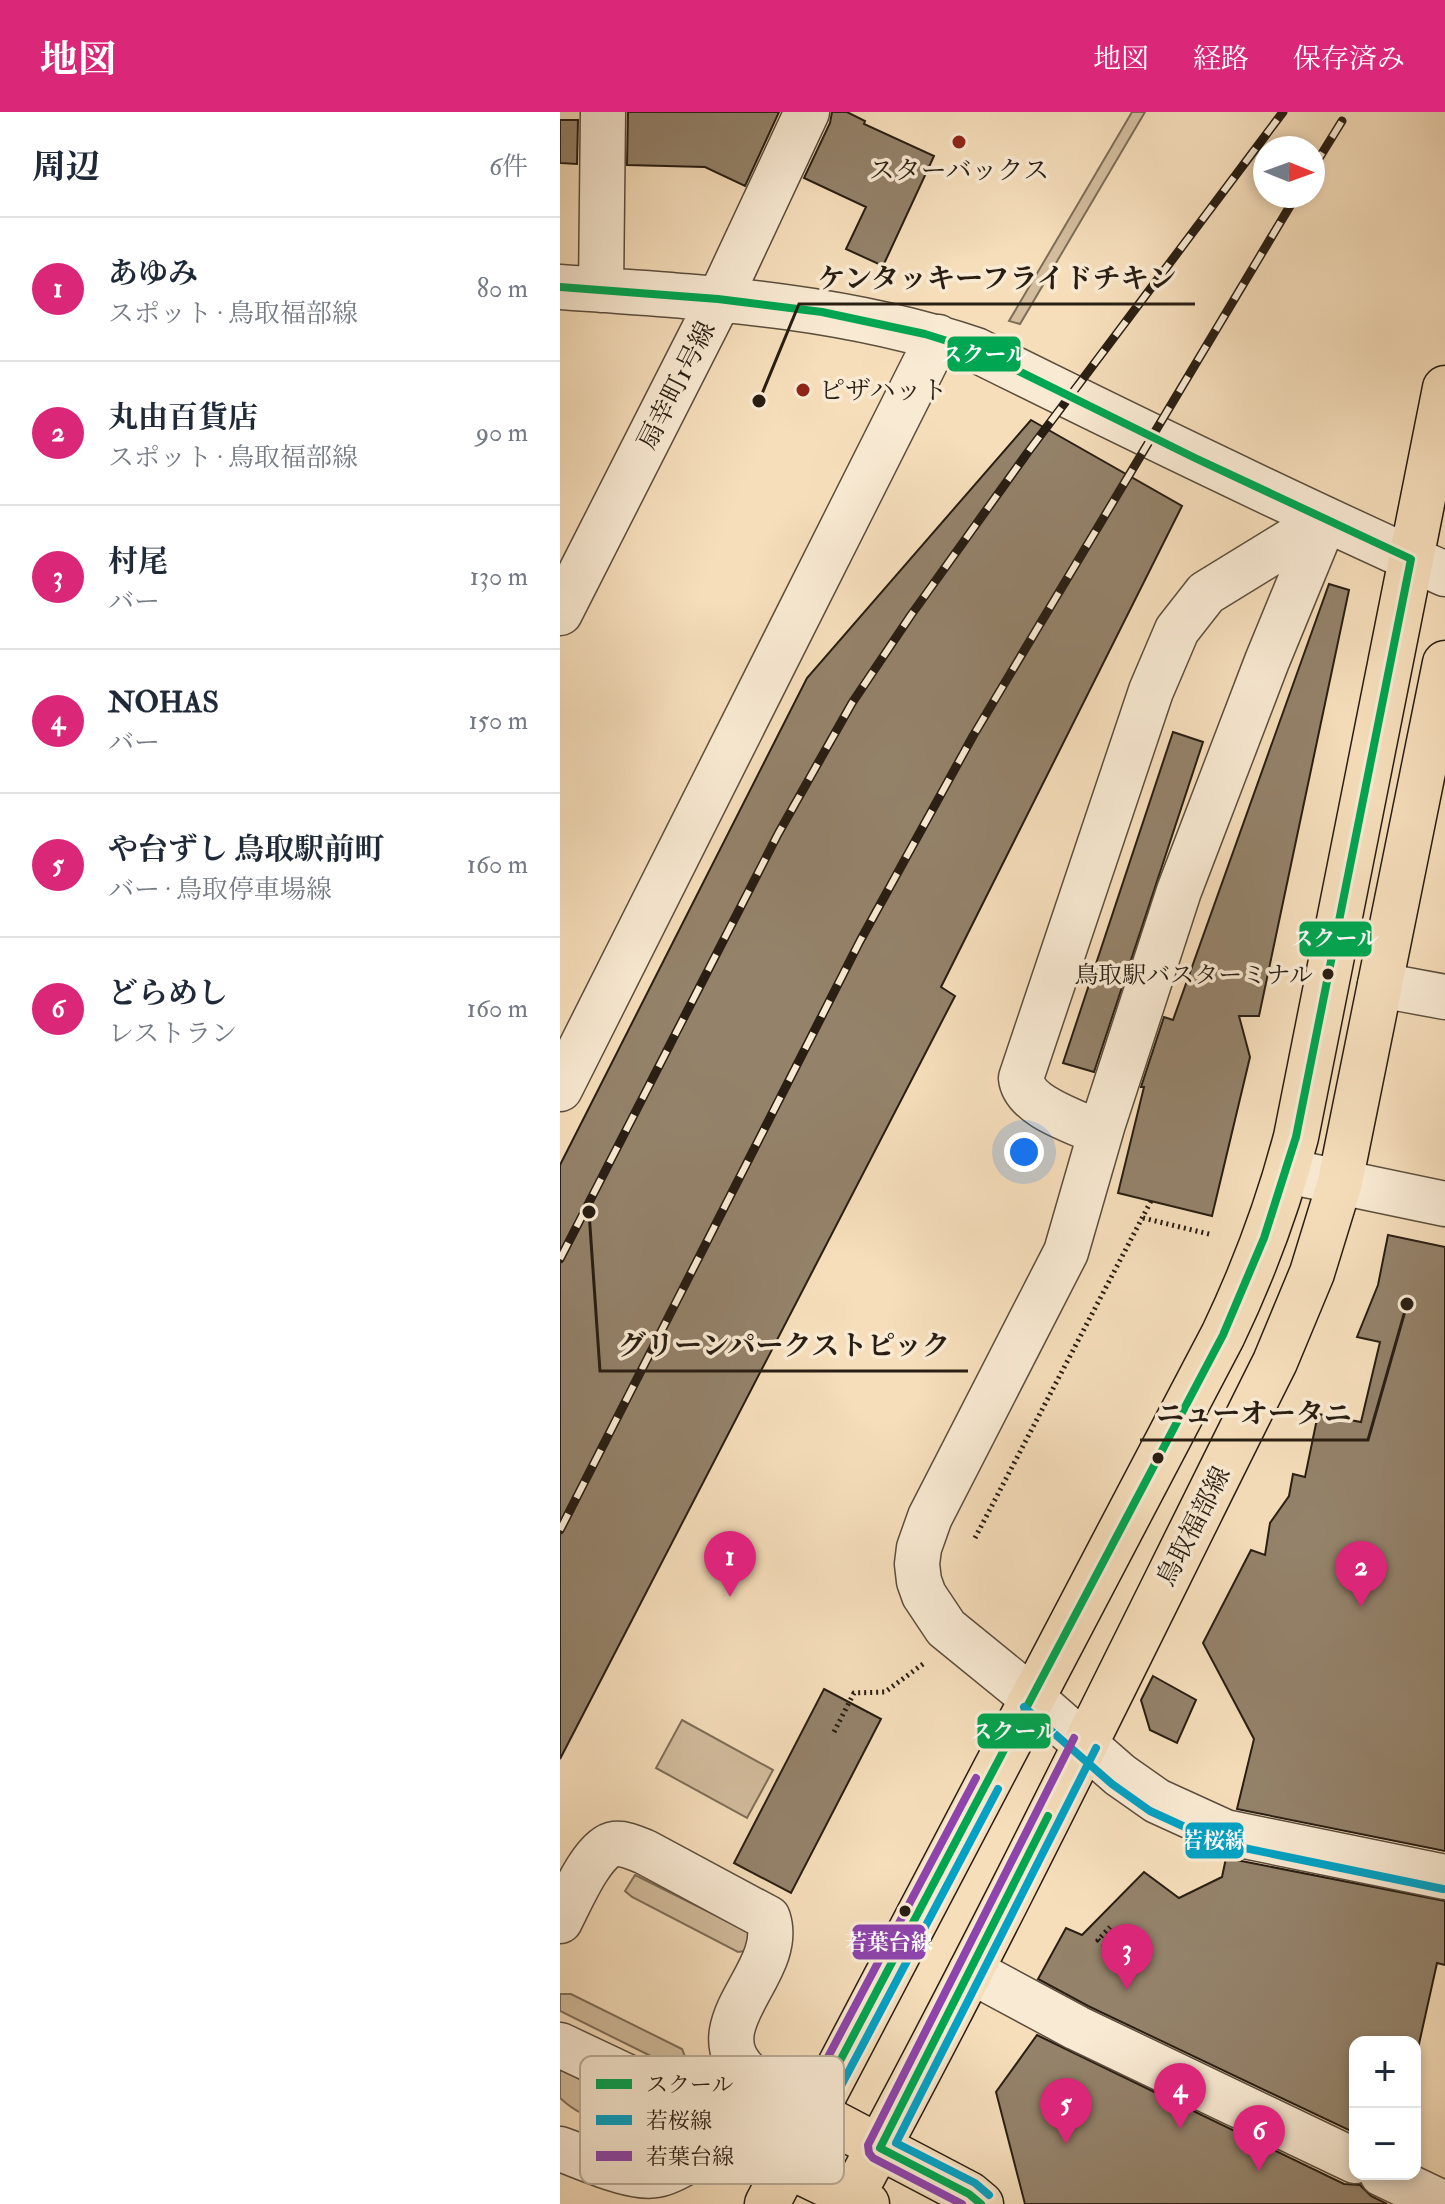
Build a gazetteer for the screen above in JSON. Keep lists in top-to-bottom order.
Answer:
{
  "streets": {
    "main road": ["鳥取福部線"],
    "street": ["扇幸町1号線"]
  },
  "places": [
    "スターバックス",
    "ピザハット",
    "ケンタッキーフライドチキン",
    "鳥取駅バスターミナル",
    "グリーンパークストピック",
    "ニューオータニ"
  ],
  "lines": ["transit line スクール", "transit line 若桜線", "transit line 若葉台線"],
  "legend": ["スクール", "若桜線", "若葉台線"],
  "north": "right",
  "page": {
    "header": "地図",
    "nav": ["地図", "経路", "保存済み"],
    "heading": ["周辺", "6件"],
    "list": [
      {
        "mark": "1",
        "name": "あゆみ",
        "note": "スポット · 鳥取福部線",
        "value": "80 m"
      },
      {
        "mark": "2",
        "name": "丸由百貨店",
        "note": "スポット · 鳥取福部線",
        "value": "90 m"
      },
      {
        "mark": "3",
        "name": "村尾",
        "note": "バー",
        "value": "130 m"
      },
      {
        "mark": "4",
        "name": "NOHAS",
        "note": "バー",
        "value": "150 m"
      },
      {
        "mark": "5",
        "name": "や台ずし 鳥取駅前町",
        "note": "バー · 鳥取停車場線",
        "value": "160 m"
      },
      {
        "mark": "6",
        "name": "どらめし",
        "note": "レストラン",
        "value": "160 m"
      }
    ],
    "pins": [
      "1",
      "2",
      "3",
      "4",
      "5",
      "6"
    ],
    "map_buttons": ["+", "−"]
  }
}
